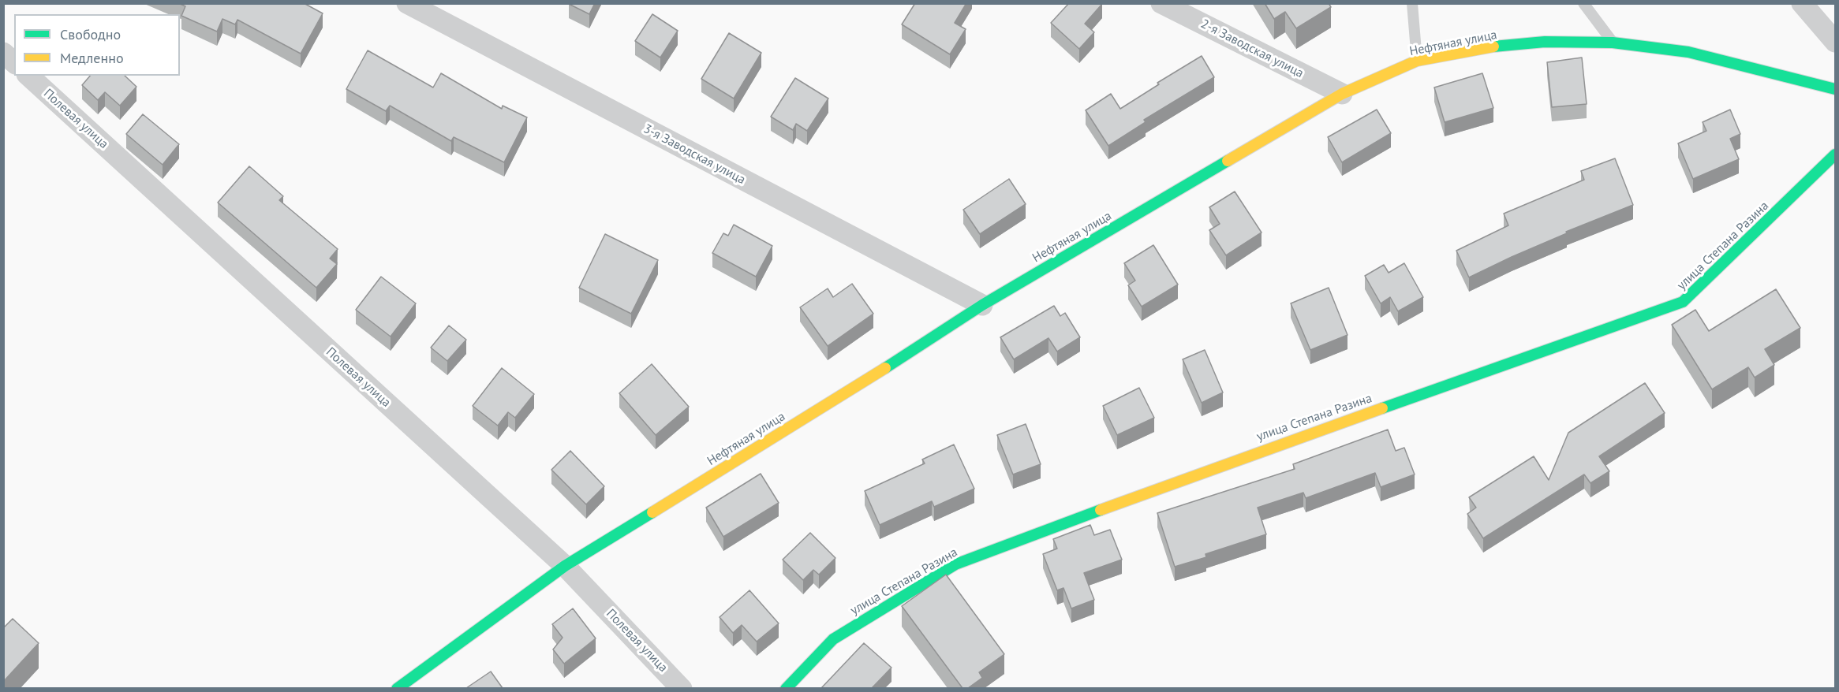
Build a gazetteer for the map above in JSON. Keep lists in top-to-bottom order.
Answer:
{
  "streets": {
    "main road": ["Нефтяная улица", "улица Степана Разина"],
    "street": ["2-я Заводская улица", "Полевая улица", "3-я Заводская улица"]
  },
  "crossings": [
    ["Нефтяная улица", "2-я Заводская улица"],
    ["Нефтяная улица", "Полевая улица"],
    ["Нефтяная улица", "3-я Заводская улица"]
  ],
  "legend": ["Свободно", "Медленно"]
}
